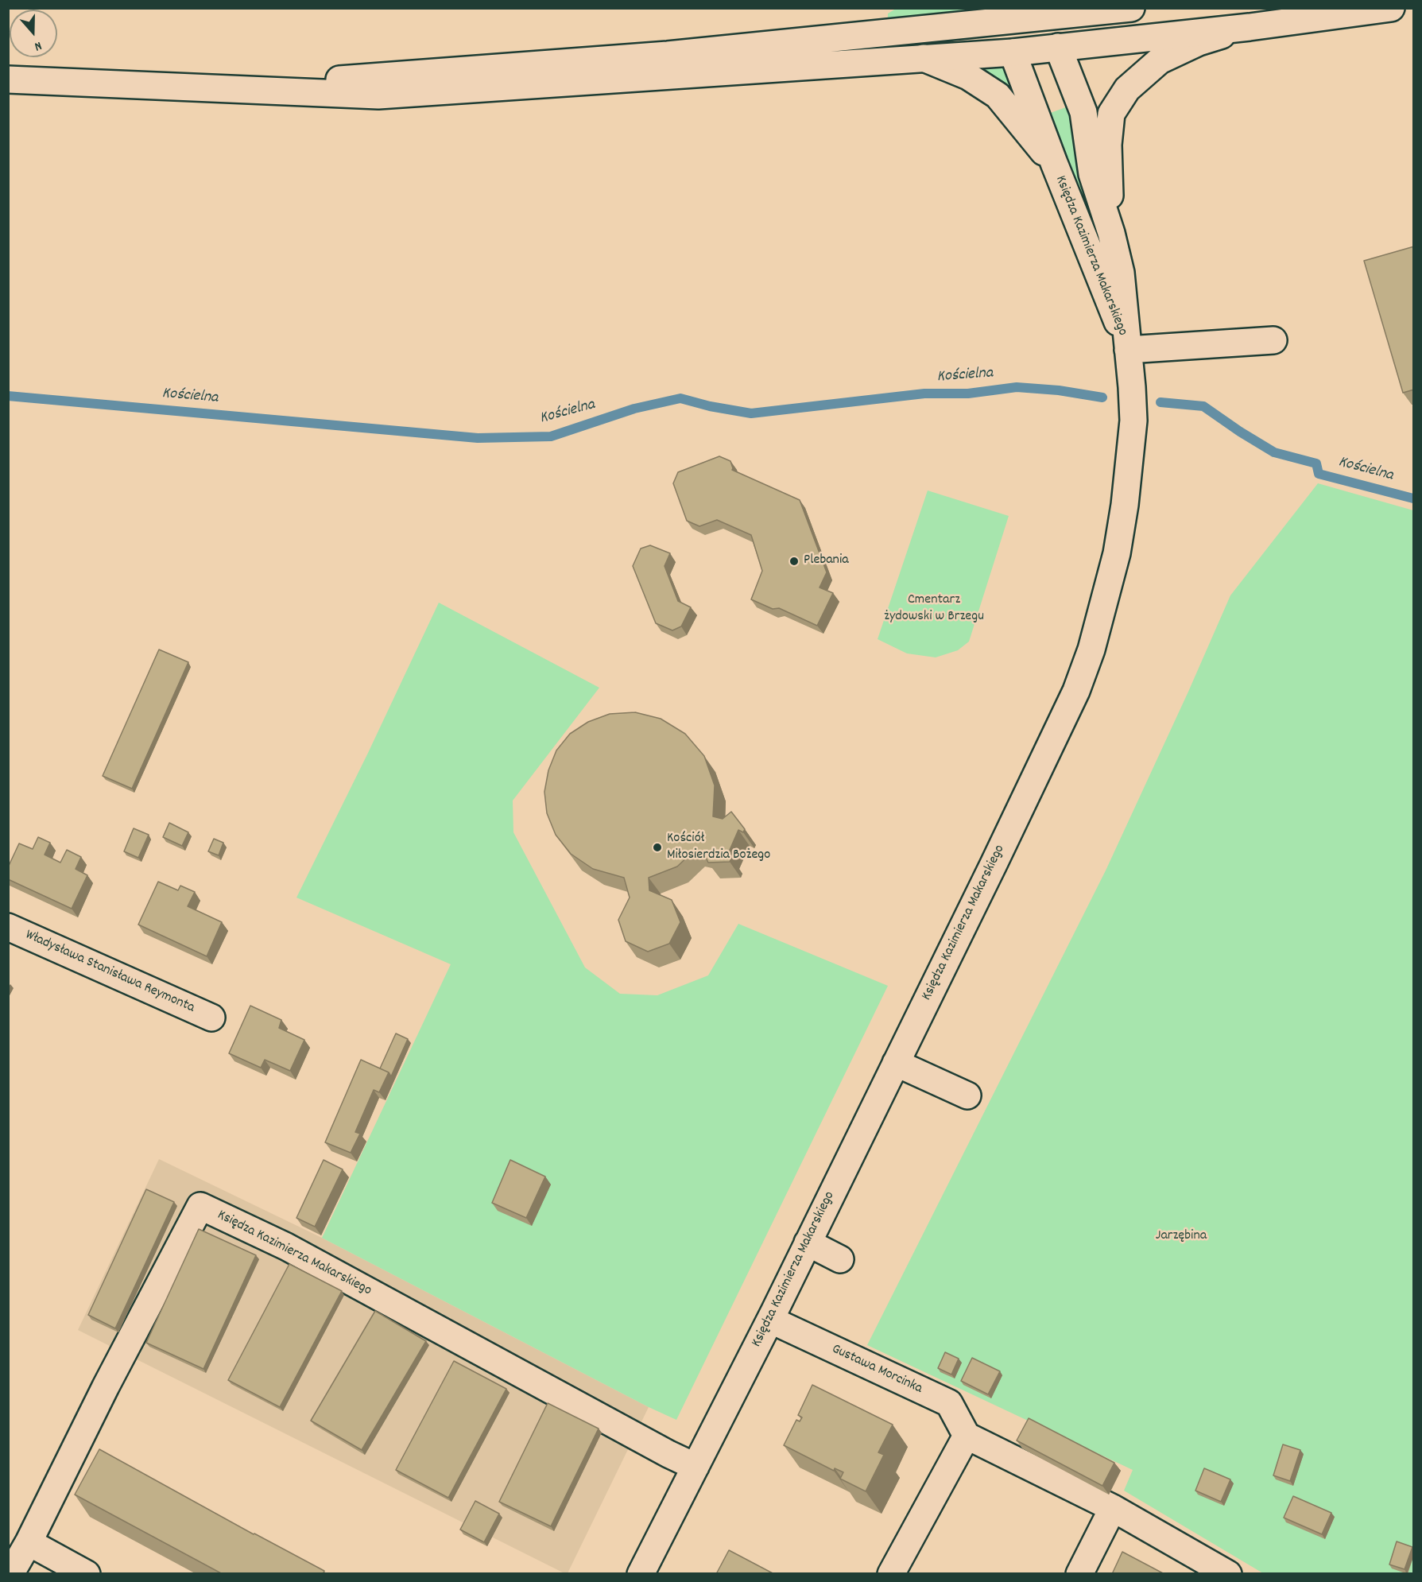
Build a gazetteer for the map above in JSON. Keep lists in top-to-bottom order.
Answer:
{
  "streets": {
    "street": ["Księdza Kazimierza Makarskiego", "Władysława Stanisława Reymonta", "Gustawa Morcinka"]
  },
  "crossings": [
    ["Księdza Kazimierza Makarskiego", "Gustawa Morcinka"]
  ],
  "water": ["Kościelna"],
  "parks": ["Cmentarz żydowski w Brzegu", "Jarzębina"],
  "places": ["Plebania", "Kościół Miłosierdzia Bożego"],
  "north": "bottom"
}
